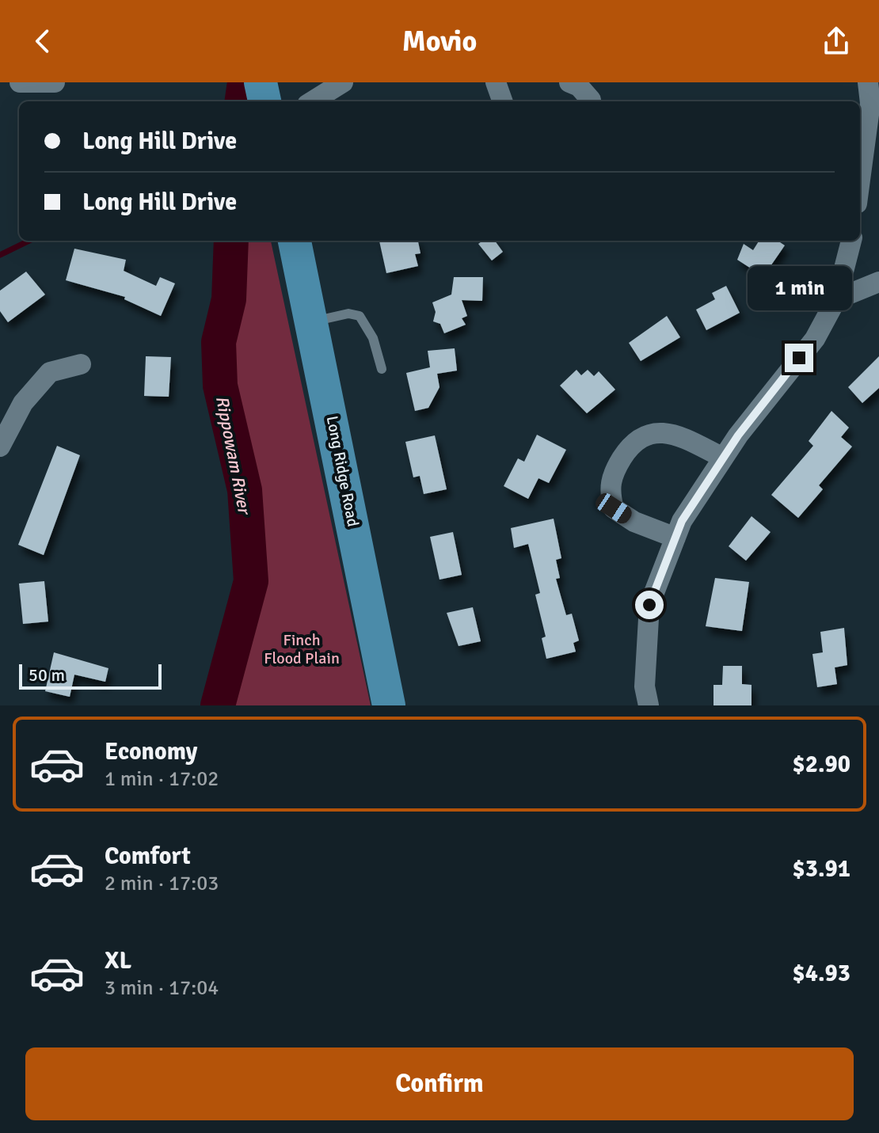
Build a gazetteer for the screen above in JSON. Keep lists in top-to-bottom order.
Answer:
{
  "streets": {
    "main road": ["Long Ridge Road"]
  },
  "water": ["Rippowam River"],
  "parks": ["Finch Flood Plain"],
  "scale_bar": "50 m",
  "page": {
    "header": "Movio",
    "banner": ["Long Hill Drive", "Long Hill Drive"],
    "bubble": "1 min",
    "scale": "50 m",
    "list": [
      {
        "name": "Economy",
        "note": "1 min · 17:02",
        "value": "$2.90"
      },
      {
        "name": "Comfort",
        "note": "2 min · 17:03",
        "value": "$3.91"
      },
      {
        "name": "XL",
        "note": "3 min · 17:04",
        "value": "$4.93"
      }
    ],
    "buttons": "Confirm"
  }
}
